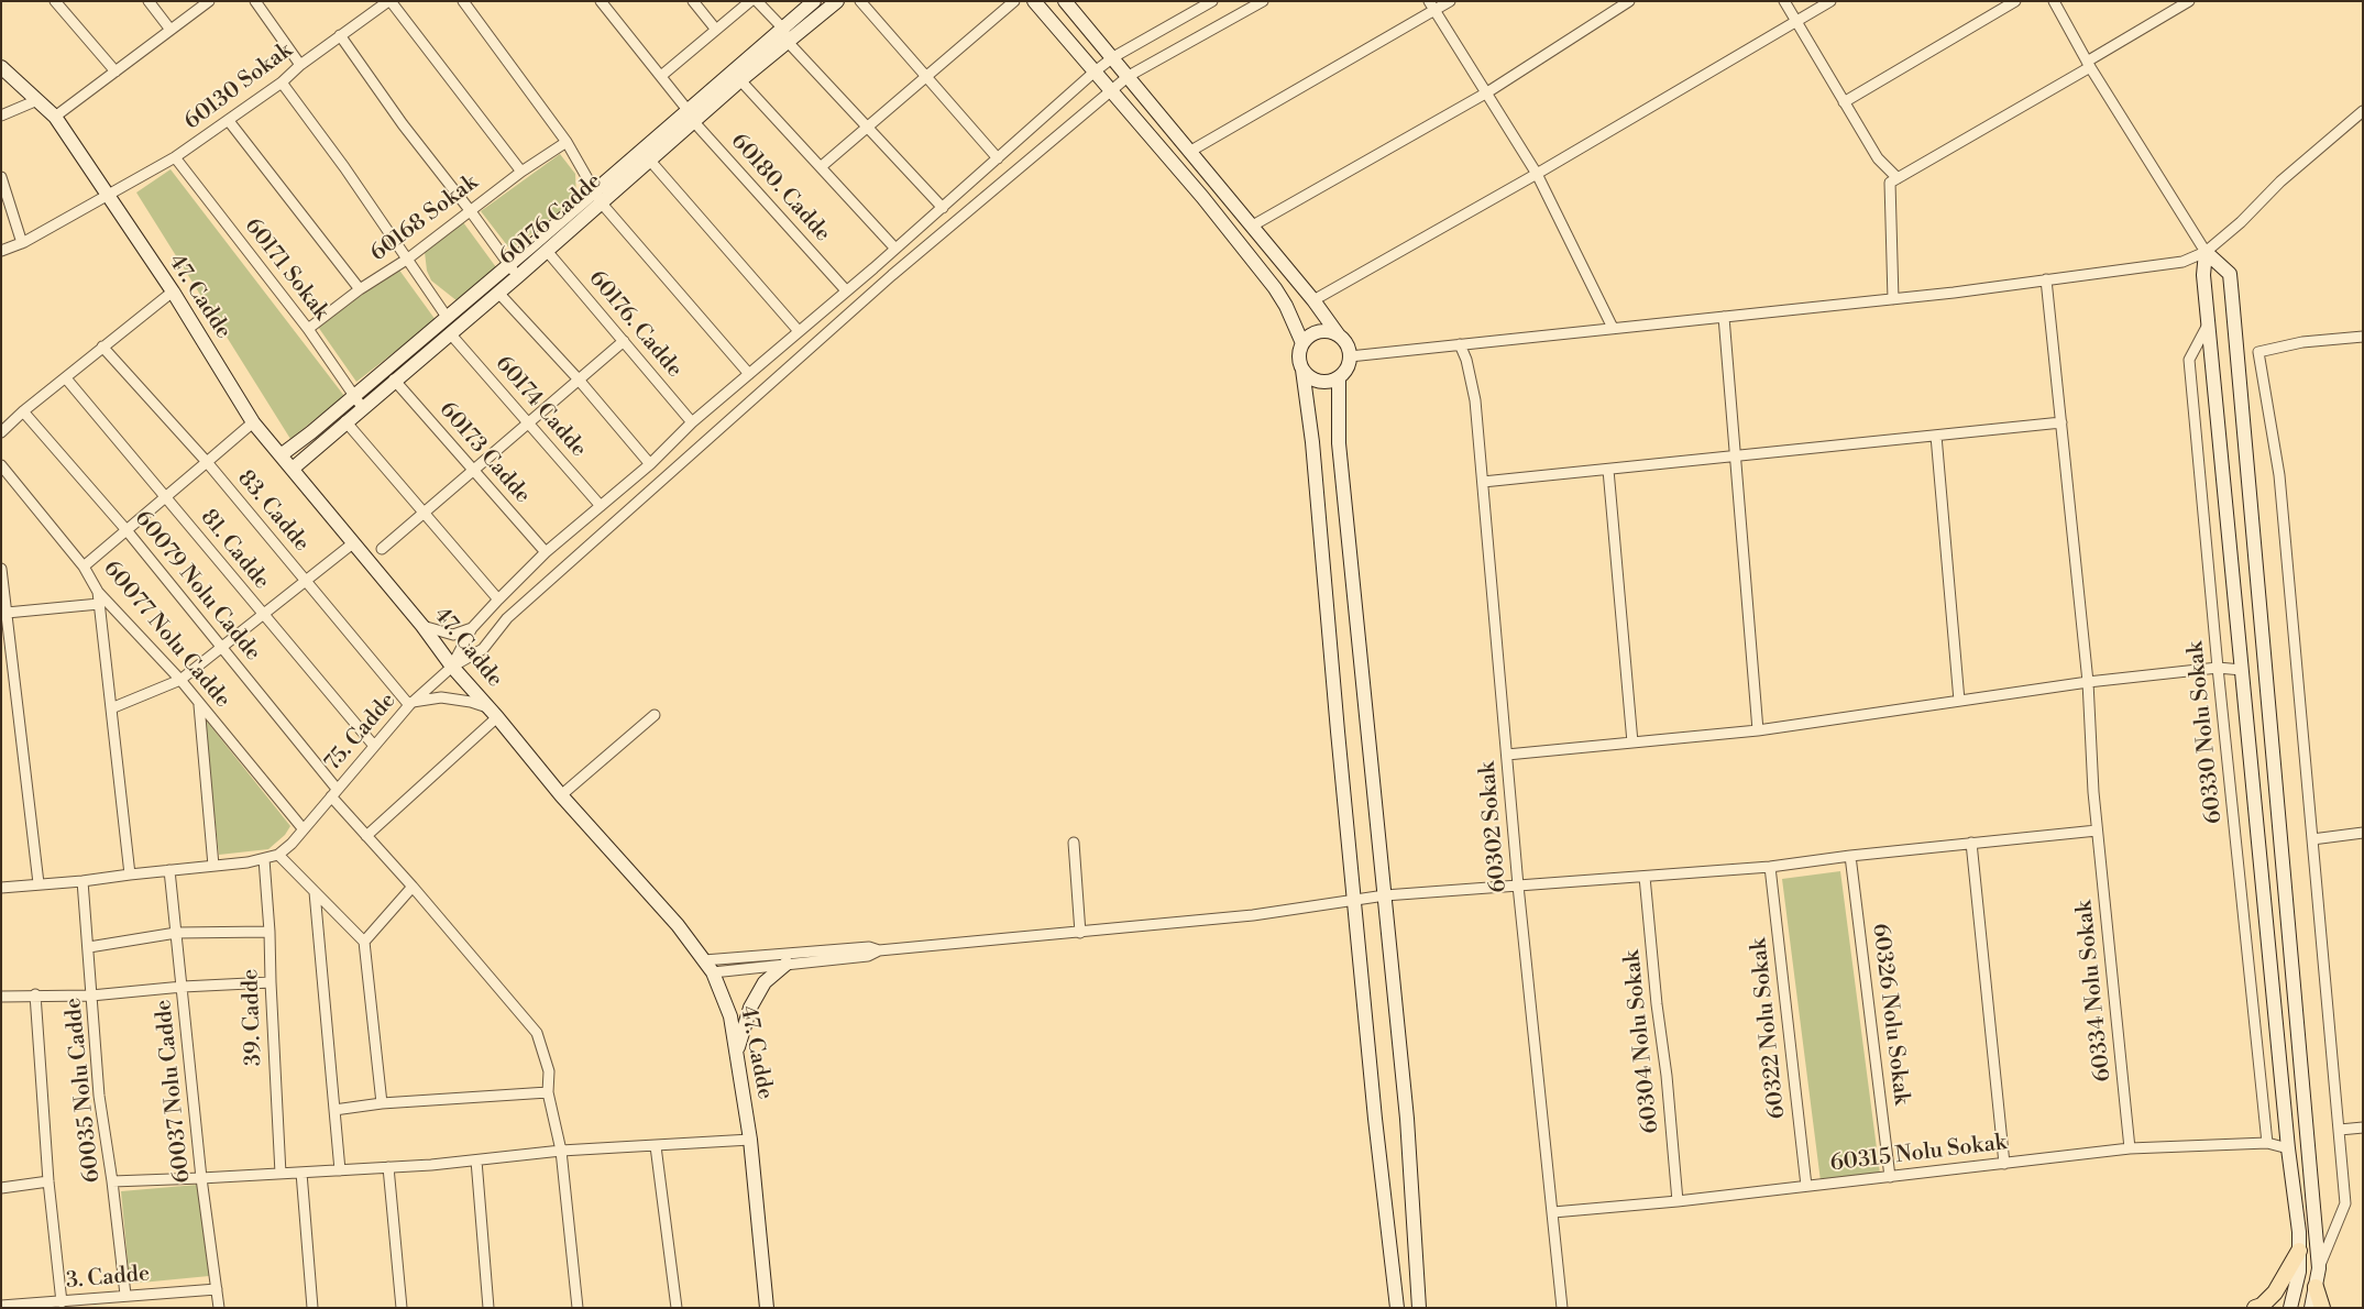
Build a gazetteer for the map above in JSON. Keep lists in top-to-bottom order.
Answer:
{
  "streets": {
    "street": [
      "60130 Sokak",
      "60180. Cadde",
      "60168 Sokak",
      "60176 Cadde",
      "60171 Sokak",
      "47. Cadde",
      "60176. Cadde",
      "60174 Cadde",
      "60173 Cadde",
      "83. Cadde",
      "81. Cadde",
      "60079 Nolu Cadde",
      "60077 Nolu Cadde",
      "75. Cadde",
      "60330 Nolu Sokak",
      "60302 Sokak",
      "60334 Nolu Sokak",
      "60326 Nolu Sokak",
      "39. Cadde",
      "60322 Nolu Sokak",
      "60304 Nolu Sokak",
      "60035 Nolu Cadde",
      "60037 Nolu Cadde",
      "60315 Nolu Sokak",
      "3. Cadde"
    ]
  },
  "crossings": [
    ["60130 Sokak", "60171 Sokak"],
    ["60130 Sokak", "47. Cadde"],
    ["60180. Cadde", "60176 Cadde"],
    ["60168 Sokak", "60171 Sokak"],
    ["60176 Cadde", "60171 Sokak"],
    ["60176 Cadde", "47. Cadde"],
    ["60176 Cadde", "60176. Cadde"],
    ["60176 Cadde", "60174 Cadde"],
    ["60176 Cadde", "60173 Cadde"],
    ["47. Cadde", "75. Cadde"],
    ["83. Cadde", "75. Cadde"],
    ["81. Cadde", "75. Cadde"],
    ["60079 Nolu Cadde", "75. Cadde"],
    ["60077 Nolu Cadde", "75. Cadde"],
    ["60330 Nolu Sokak", "60315 Nolu Sokak"],
    ["60302 Sokak", "60315 Nolu Sokak"],
    ["60334 Nolu Sokak", "60315 Nolu Sokak"],
    ["60326 Nolu Sokak", "60315 Nolu Sokak"],
    ["60322 Nolu Sokak", "60315 Nolu Sokak"],
    ["60304 Nolu Sokak", "60315 Nolu Sokak"],
    ["60035 Nolu Cadde", "3. Cadde"],
    ["60037 Nolu Cadde", "3. Cadde"]
  ]
}
